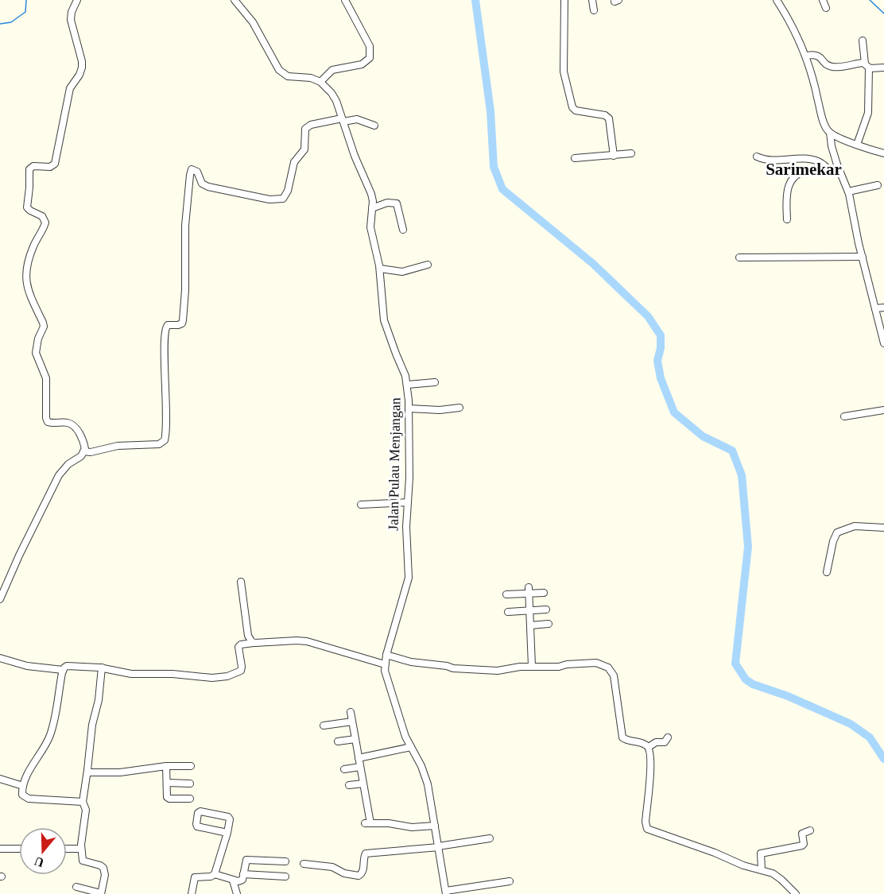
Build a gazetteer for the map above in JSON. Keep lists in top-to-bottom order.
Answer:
{
  "streets": {
    "street": ["Jalan Pulau Menjangan"]
  },
  "districts": ["Sarimekar"],
  "north": "bottom"
}
